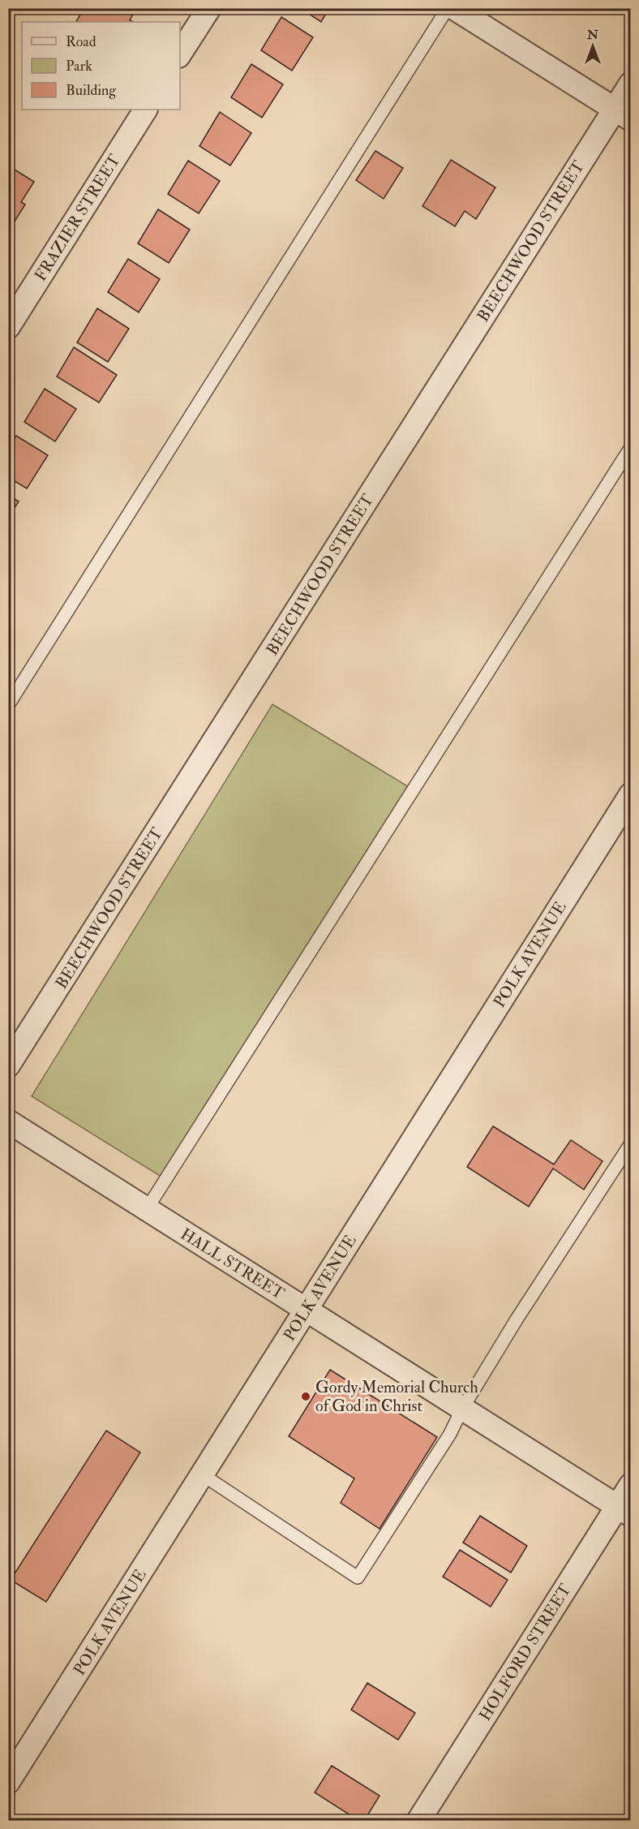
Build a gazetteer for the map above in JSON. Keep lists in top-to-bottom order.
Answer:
{
  "streets": {
    "street": [
      "FRAZIER STREET",
      "BEECHWOOD STREET",
      "POLK AVENUE",
      "HALL STREET",
      "HOLFORD STREET"
    ]
  },
  "crossings": [
    ["POLK AVENUE", "HALL STREET"],
    ["HALL STREET", "HOLFORD STREET"]
  ],
  "places": ["Gordy Memorial Church of God in Christ"],
  "legend": ["Road", "Park", "Building"],
  "north": "top"
}
